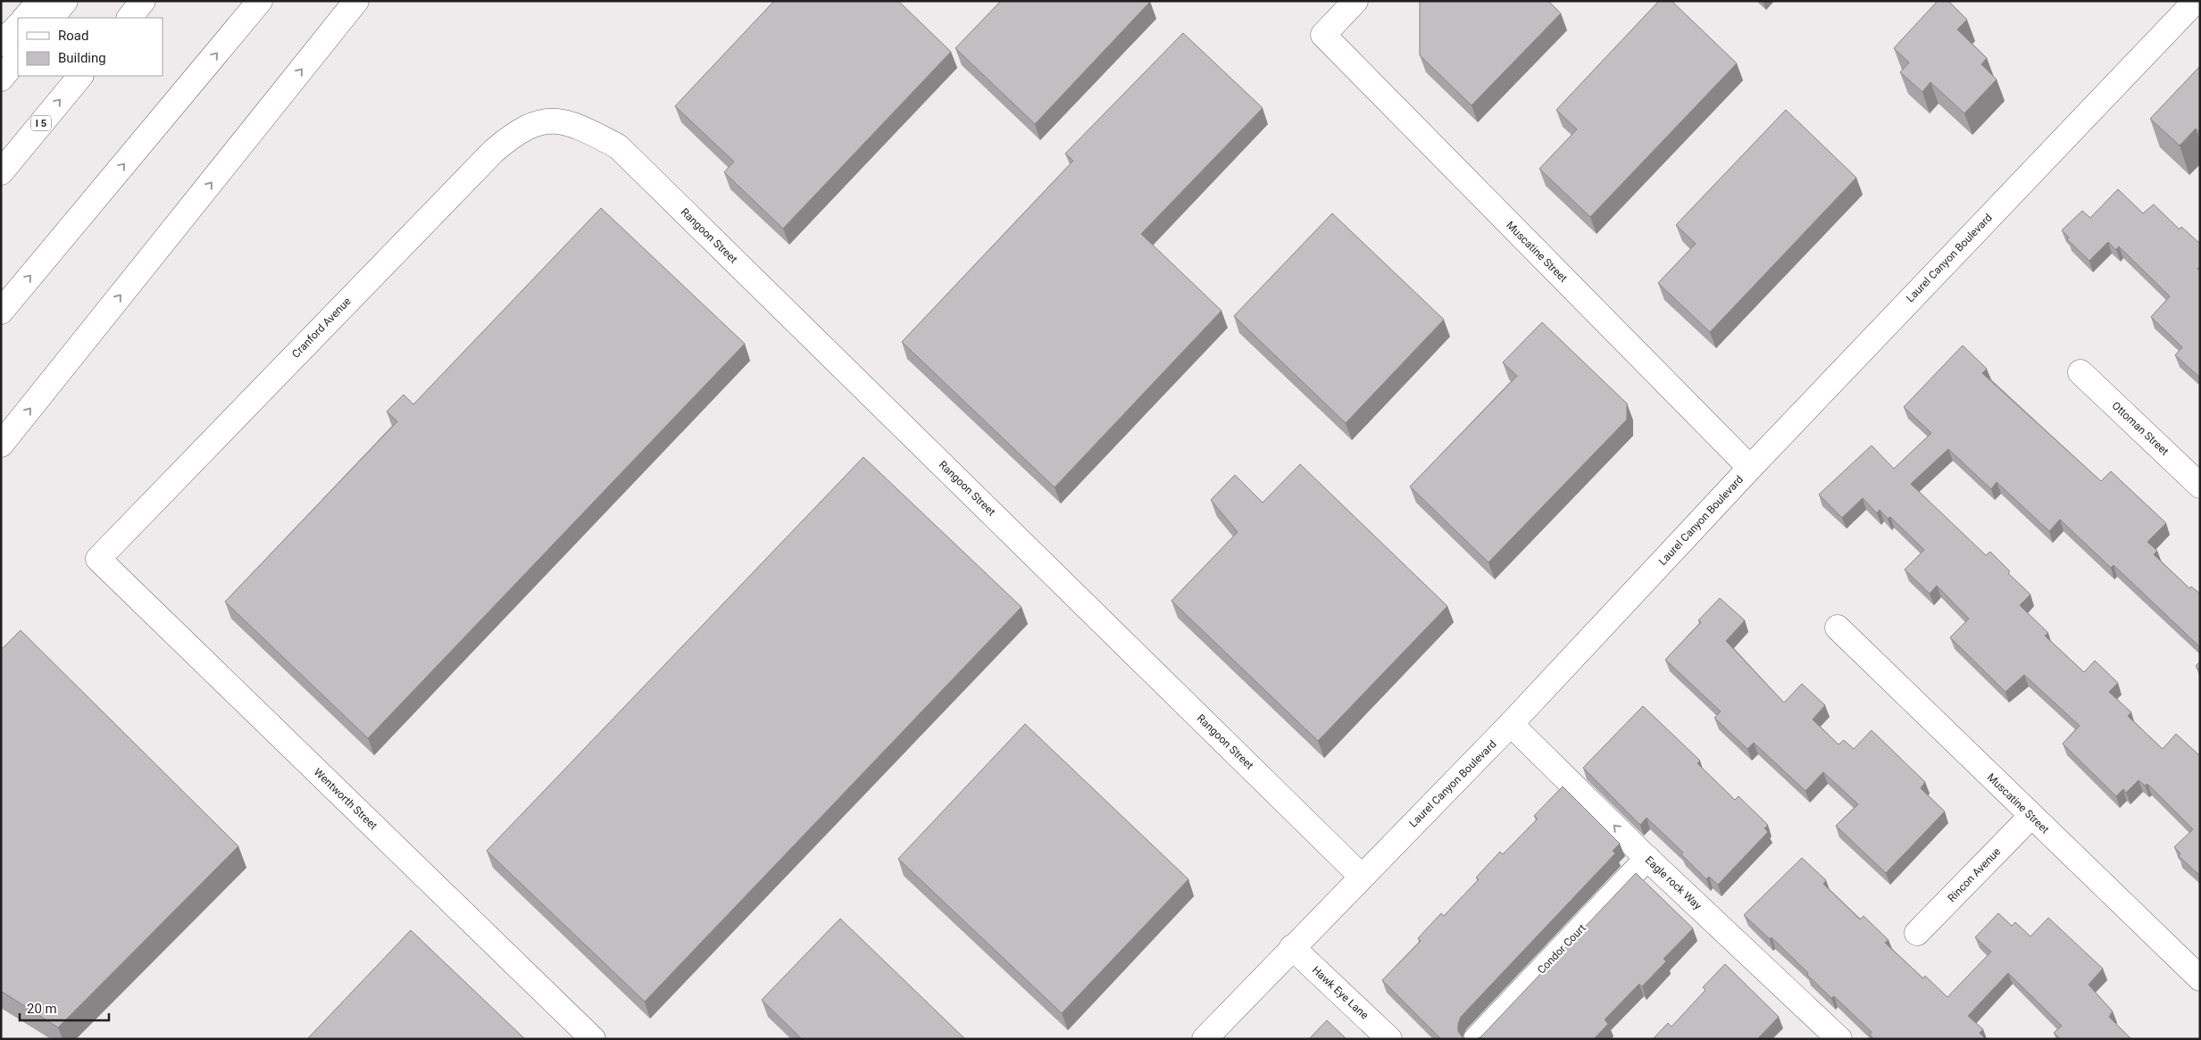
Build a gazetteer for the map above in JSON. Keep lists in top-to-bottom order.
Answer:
{
  "streets": {
    "main road": [
      "I 5",
      "Rangoon Street",
      "Muscatine Street",
      "Laurel Canyon Boulevard",
      "Cranford Avenue",
      "Ottoman Street",
      "Wentworth Street",
      "Rincon Avenue",
      "Eagle rock Way",
      "Condor Court",
      "Hawk Eye Lane"
    ]
  },
  "crossings": [
    ["Rangoon Street", "Laurel Canyon Boulevard"],
    ["Rangoon Street", "Cranford Avenue"],
    ["Muscatine Street", "Laurel Canyon Boulevard"],
    ["Muscatine Street", "Rincon Avenue"],
    ["Laurel Canyon Boulevard", "Eagle rock Way"],
    ["Laurel Canyon Boulevard", "Hawk Eye Lane"],
    ["Cranford Avenue", "Wentworth Street"],
    ["Eagle rock Way", "Condor Court"]
  ],
  "one_way": ["Eagle rock Way"],
  "legend": ["Road", "Building"],
  "scale_bar": "20 m"
}
